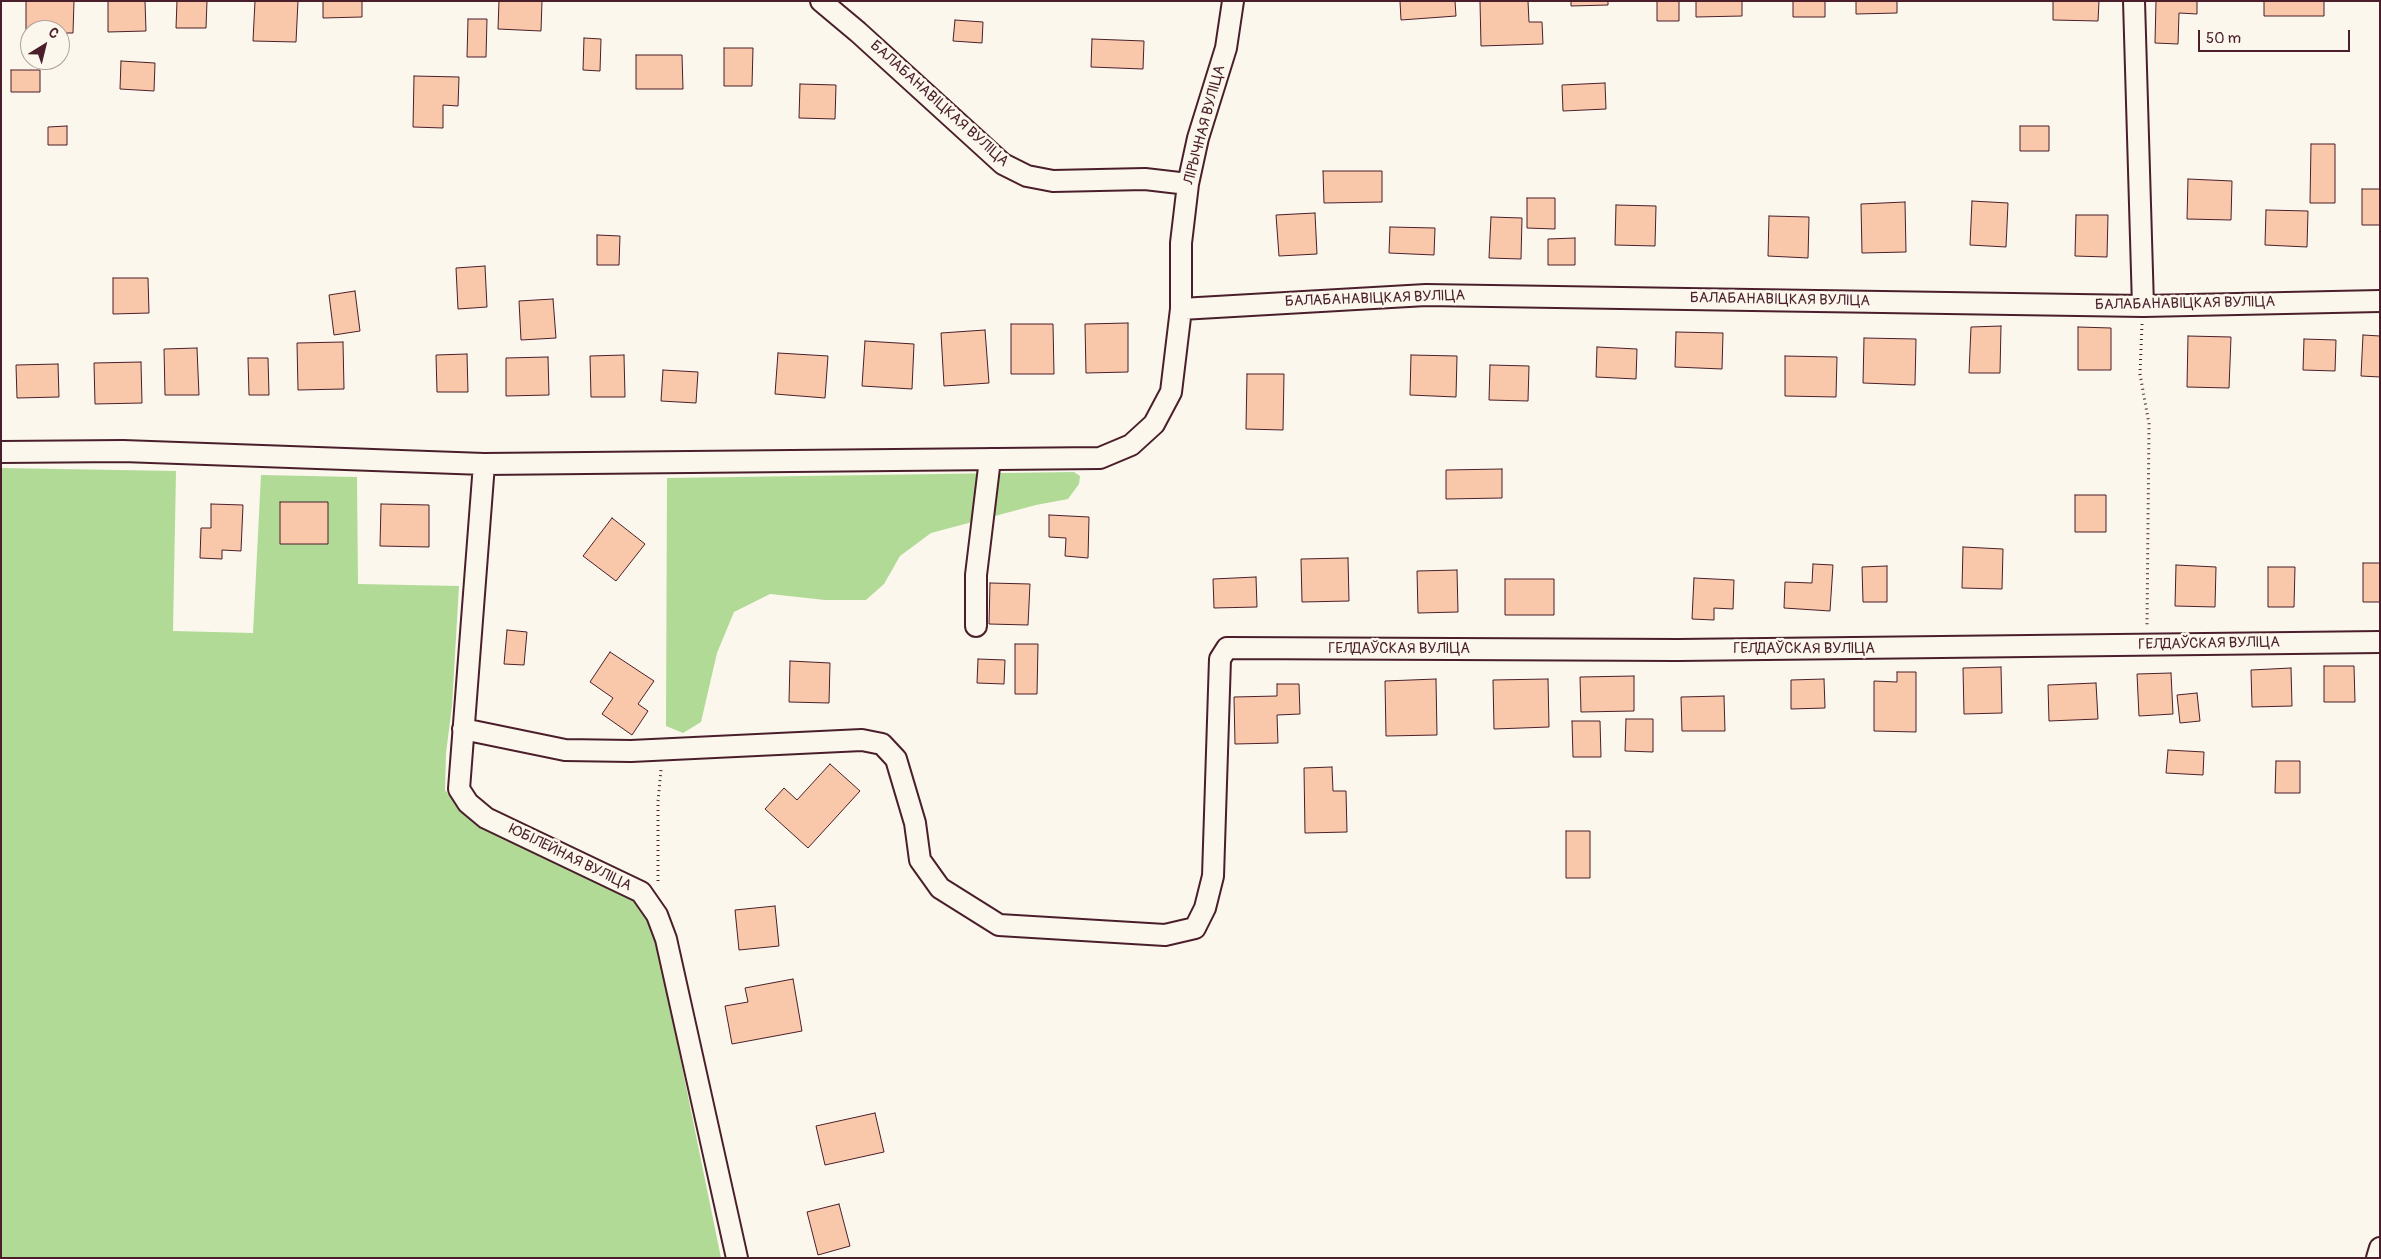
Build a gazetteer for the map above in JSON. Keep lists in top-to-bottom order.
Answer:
{
  "streets": {
    "street": [
      "БАЛАБАНАВІЦКАЯ ВУЛІЦА",
      "ЛІРЫЧНАЯ ВУЛІЦА",
      "ГЕЛДАЎСКАЯ ВУЛІЦА",
      "ЮБІЛЕЙНАЯ ВУЛІЦА"
    ]
  },
  "crossings": [
    ["БАЛАБАНАВІЦКАЯ ВУЛІЦА", "ЛІРЫЧНАЯ ВУЛІЦА"],
    ["ЛІРЫЧНАЯ ВУЛІЦА", "ЮБІЛЕЙНАЯ ВУЛІЦА"]
  ],
  "scale_bar": "50 m",
  "north": "top right"
}
